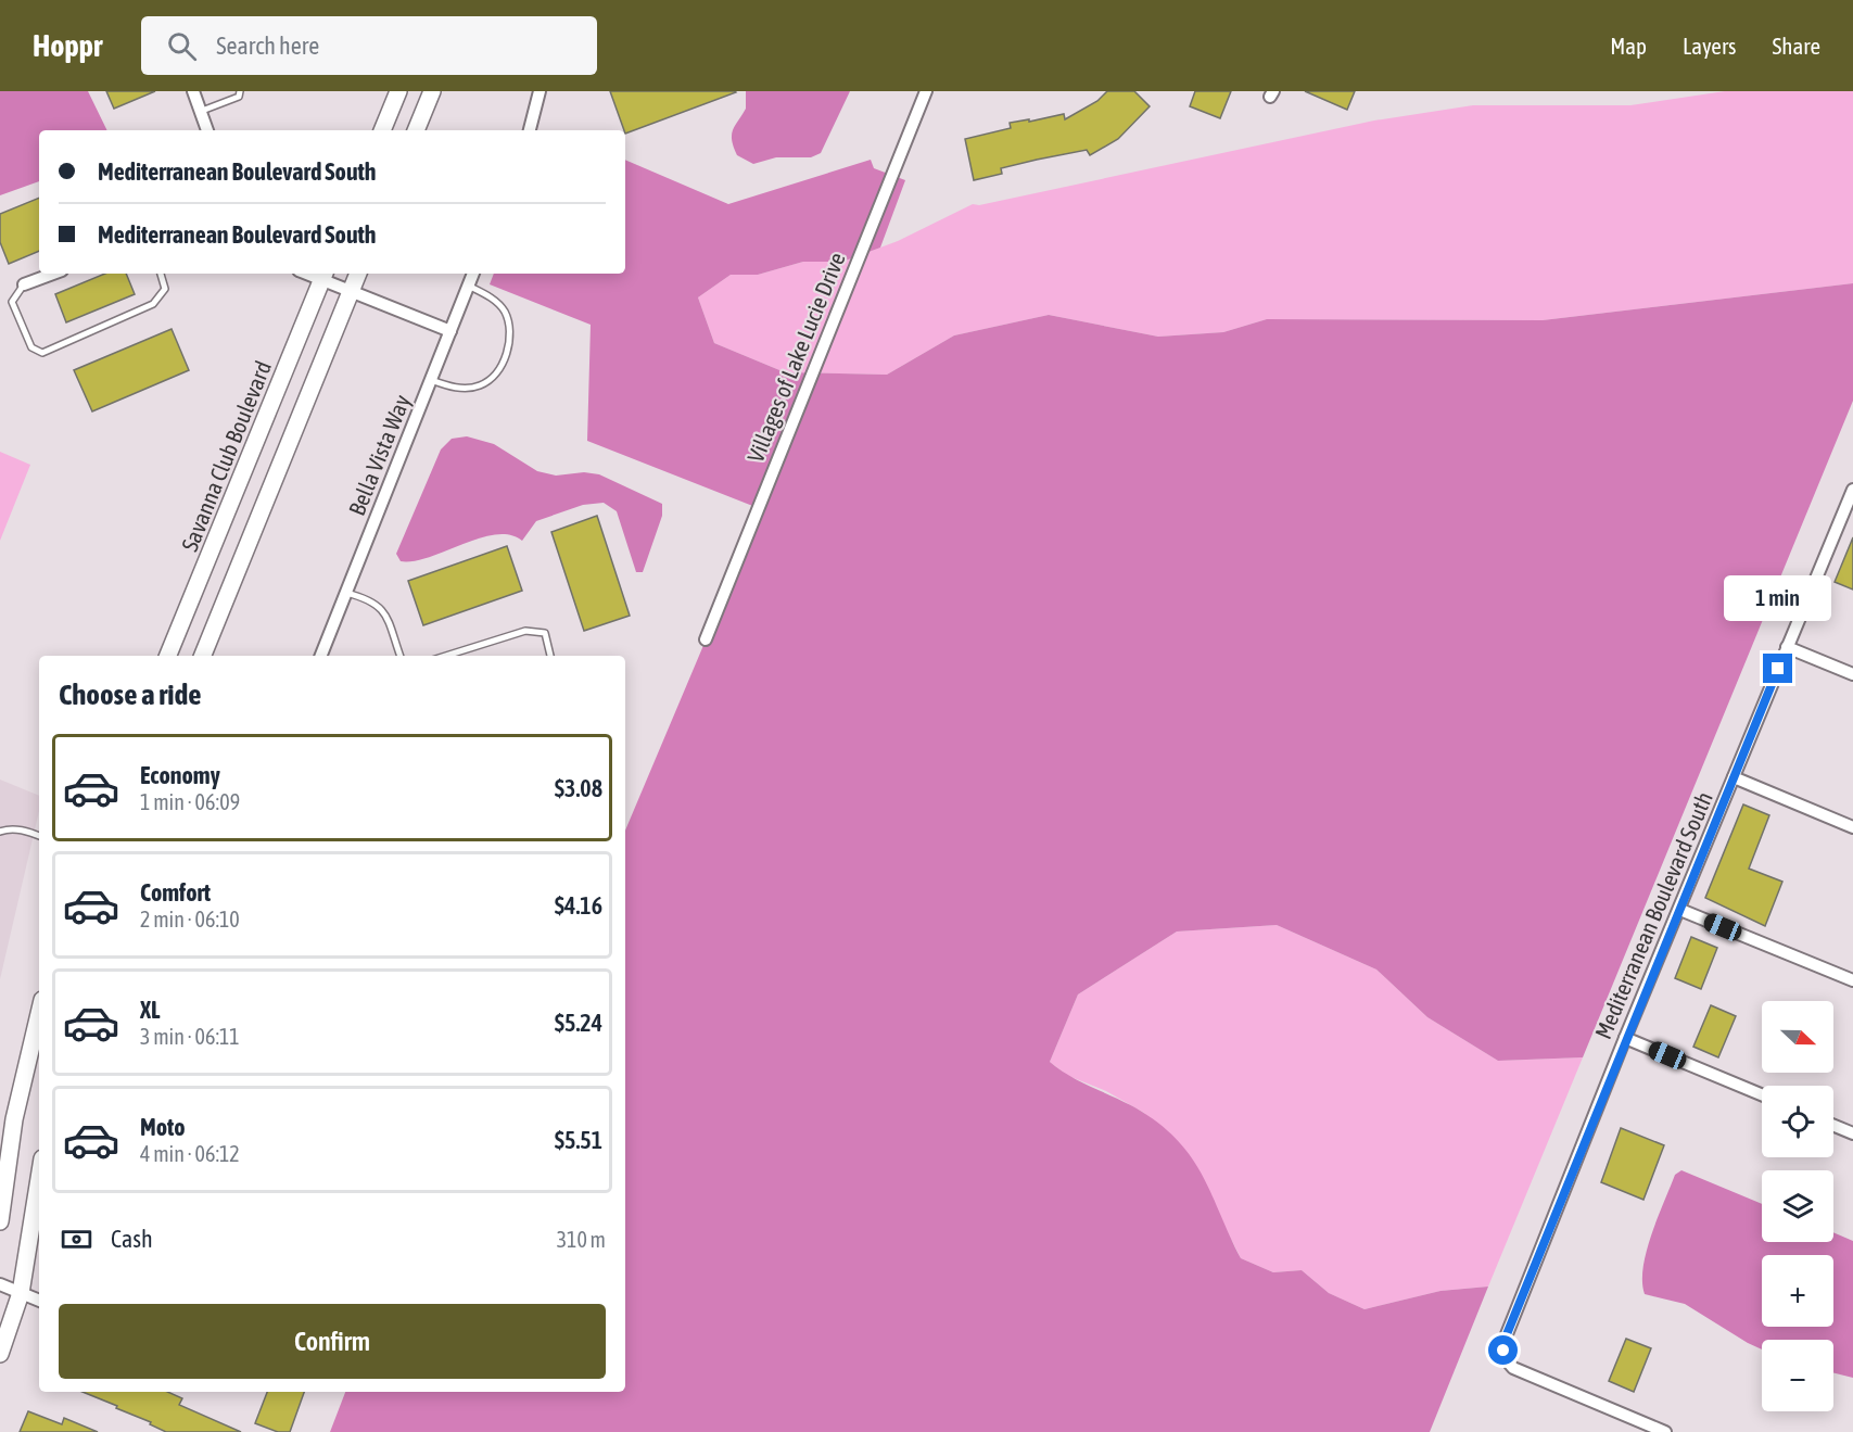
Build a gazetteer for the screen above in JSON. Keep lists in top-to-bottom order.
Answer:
{
  "streets": {
    "street": [
      "Villages of Lake Lucie Drive",
      "Bella Vista Way",
      "Savanna Club Boulevard",
      "Mediterranean Boulevard South"
    ]
  },
  "north": "right",
  "page": {
    "header": "Hoppr",
    "search": "Search here",
    "nav": ["Map", "Layers", "Share"],
    "banner": ["Mediterranean Boulevard South", "Mediterranean Boulevard South"],
    "bubble": "1 min",
    "heading": "Choose a ride",
    "list": [
      {
        "name": "Economy",
        "note": "1 min · 06:09",
        "value": "$3.08"
      },
      {
        "name": "Comfort",
        "note": "2 min · 06:10",
        "value": "$4.16"
      },
      {
        "name": "XL",
        "note": "3 min · 06:11",
        "value": "$5.24"
      },
      {
        "name": "Moto",
        "note": "4 min · 06:12",
        "value": "$5.51"
      }
    ],
    "map_buttons": ["+", "−"],
    "pay": ["Cash", "310 m"],
    "buttons": "Confirm"
  }
}
